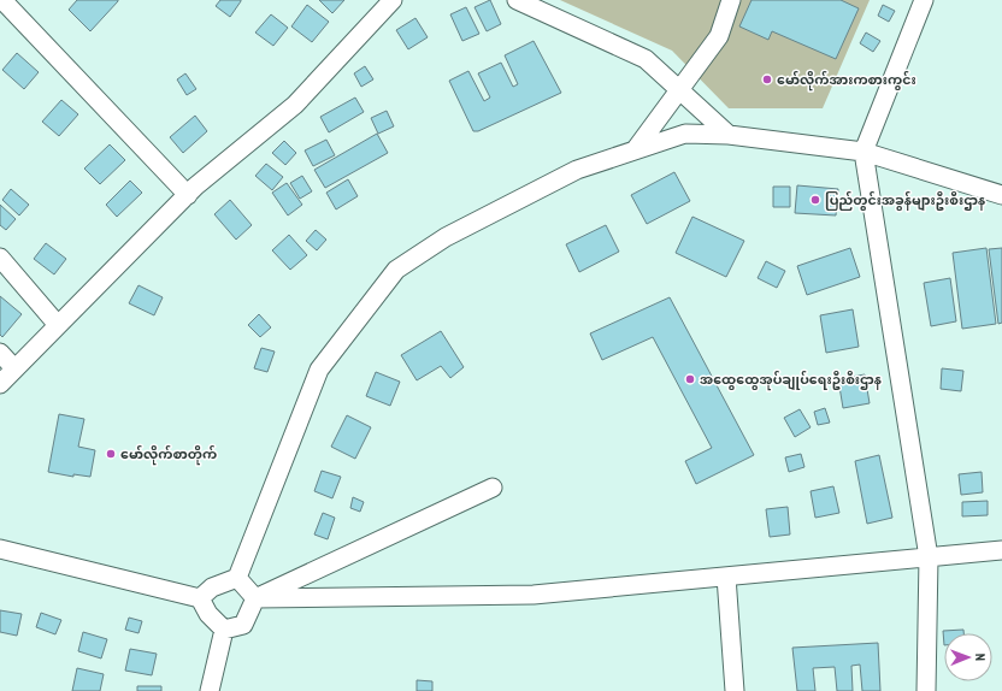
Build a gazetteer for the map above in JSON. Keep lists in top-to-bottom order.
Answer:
{
  "places": [
    "မော်လိုက်အားကစားကွင်း",
    "ပြည်တွင်းအခွန်များဦးစီးဌာန",
    "အထွေထွေအုပ်ချုပ်ရေးဦးစီးဌာန",
    "မော်လိုက်စာတိုက်"
  ],
  "north": "right"
}
